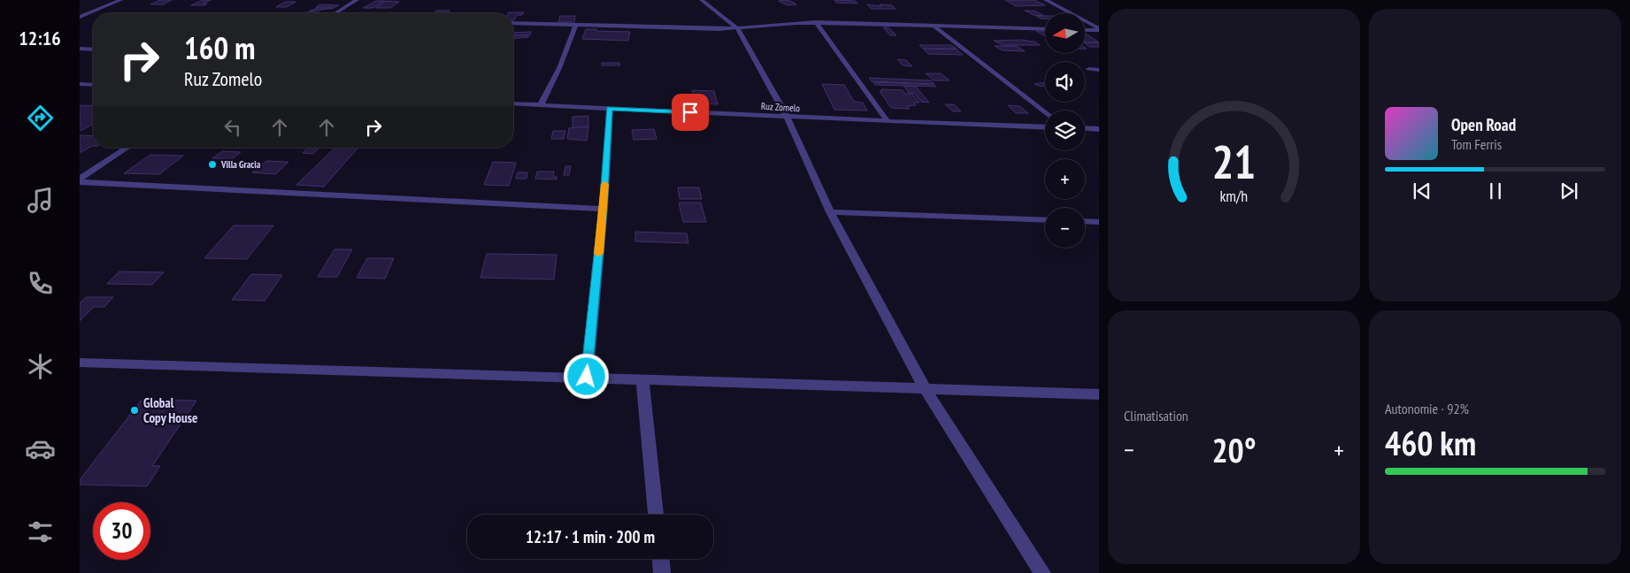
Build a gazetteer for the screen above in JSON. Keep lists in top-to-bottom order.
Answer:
{
  "streets": {
    "street": ["Ruz Zomelo"]
  },
  "places": ["Villa Gracia", "Global Copy House"],
  "north": "left",
  "page": {
    "tabs": "12:16",
    "map_buttons": ["+", "−"],
    "turn": ["160 m", "Ruz Zomelo"],
    "song": ["Open Road", "Tom Ferris"],
    "tile": [
      "Climatisation",
      ["Autonomie · 92%", "460 km"]
    ],
    "heat": ["−", "20°", "+"],
    "limit": "30",
    "trip": "12:17 · 1 min · 200 m",
    "gauge": ["21", "km/h"]
  }
}
